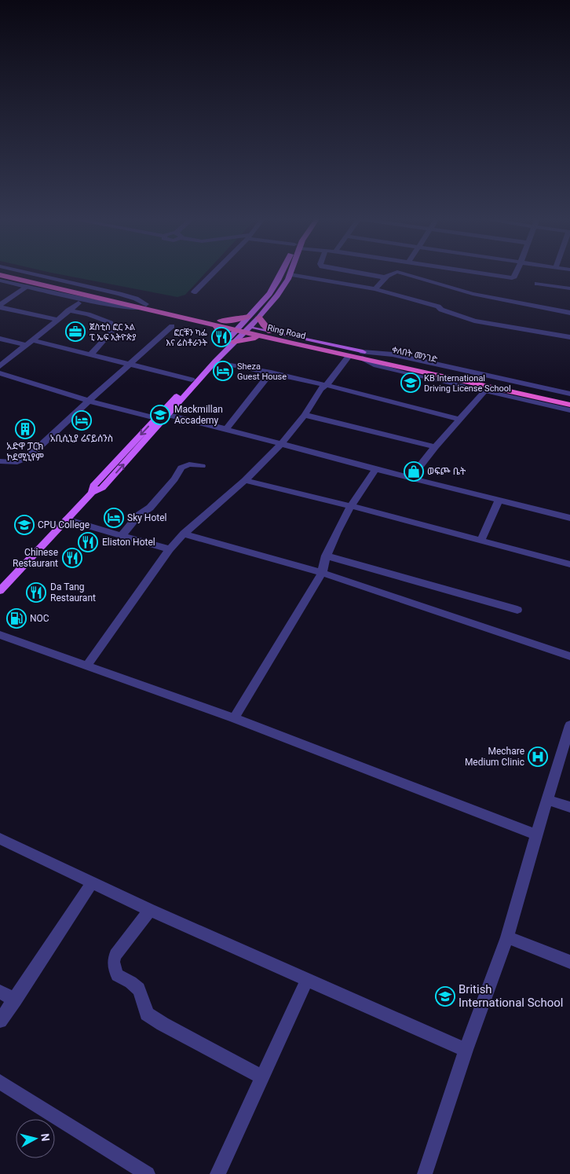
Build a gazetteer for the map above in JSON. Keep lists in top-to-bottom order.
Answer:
{
  "streets": {
    "highway": ["Ring Road", "ቀለበት መንገድ"]
  },
  "crossings": [
    ["Ring Road", "ቀለበት መንገድ"]
  ],
  "places": {
    "office": ["ጀስቲስ ፎር ኦል ፒ ኤፍ ኢትዮጵያ"],
    "restaurant": [
      "ፎርቹን ካፌ እና ሬስቶራንት",
      "Eliston Hotel",
      "Chinese Restaurant",
      "Da Tang Restaurant"
    ],
    "hotel": ["Sheza Guest House", "አቢሲኒያ ሬናይሰንስ", "Sky Hotel"],
    "school or university": [
      "KB International Driving License School",
      "Mackmillan Accademy",
      "CPU College",
      "British International School"
    ],
    "building": ["አድዋ ፓርክ ኮደሚኒየም"],
    "shop": ["ወፍጮ ቤት"],
    "fuel station": ["NOC"],
    "hospital": ["Mechare Medium Clinic"]
  },
  "north": "right"
}
